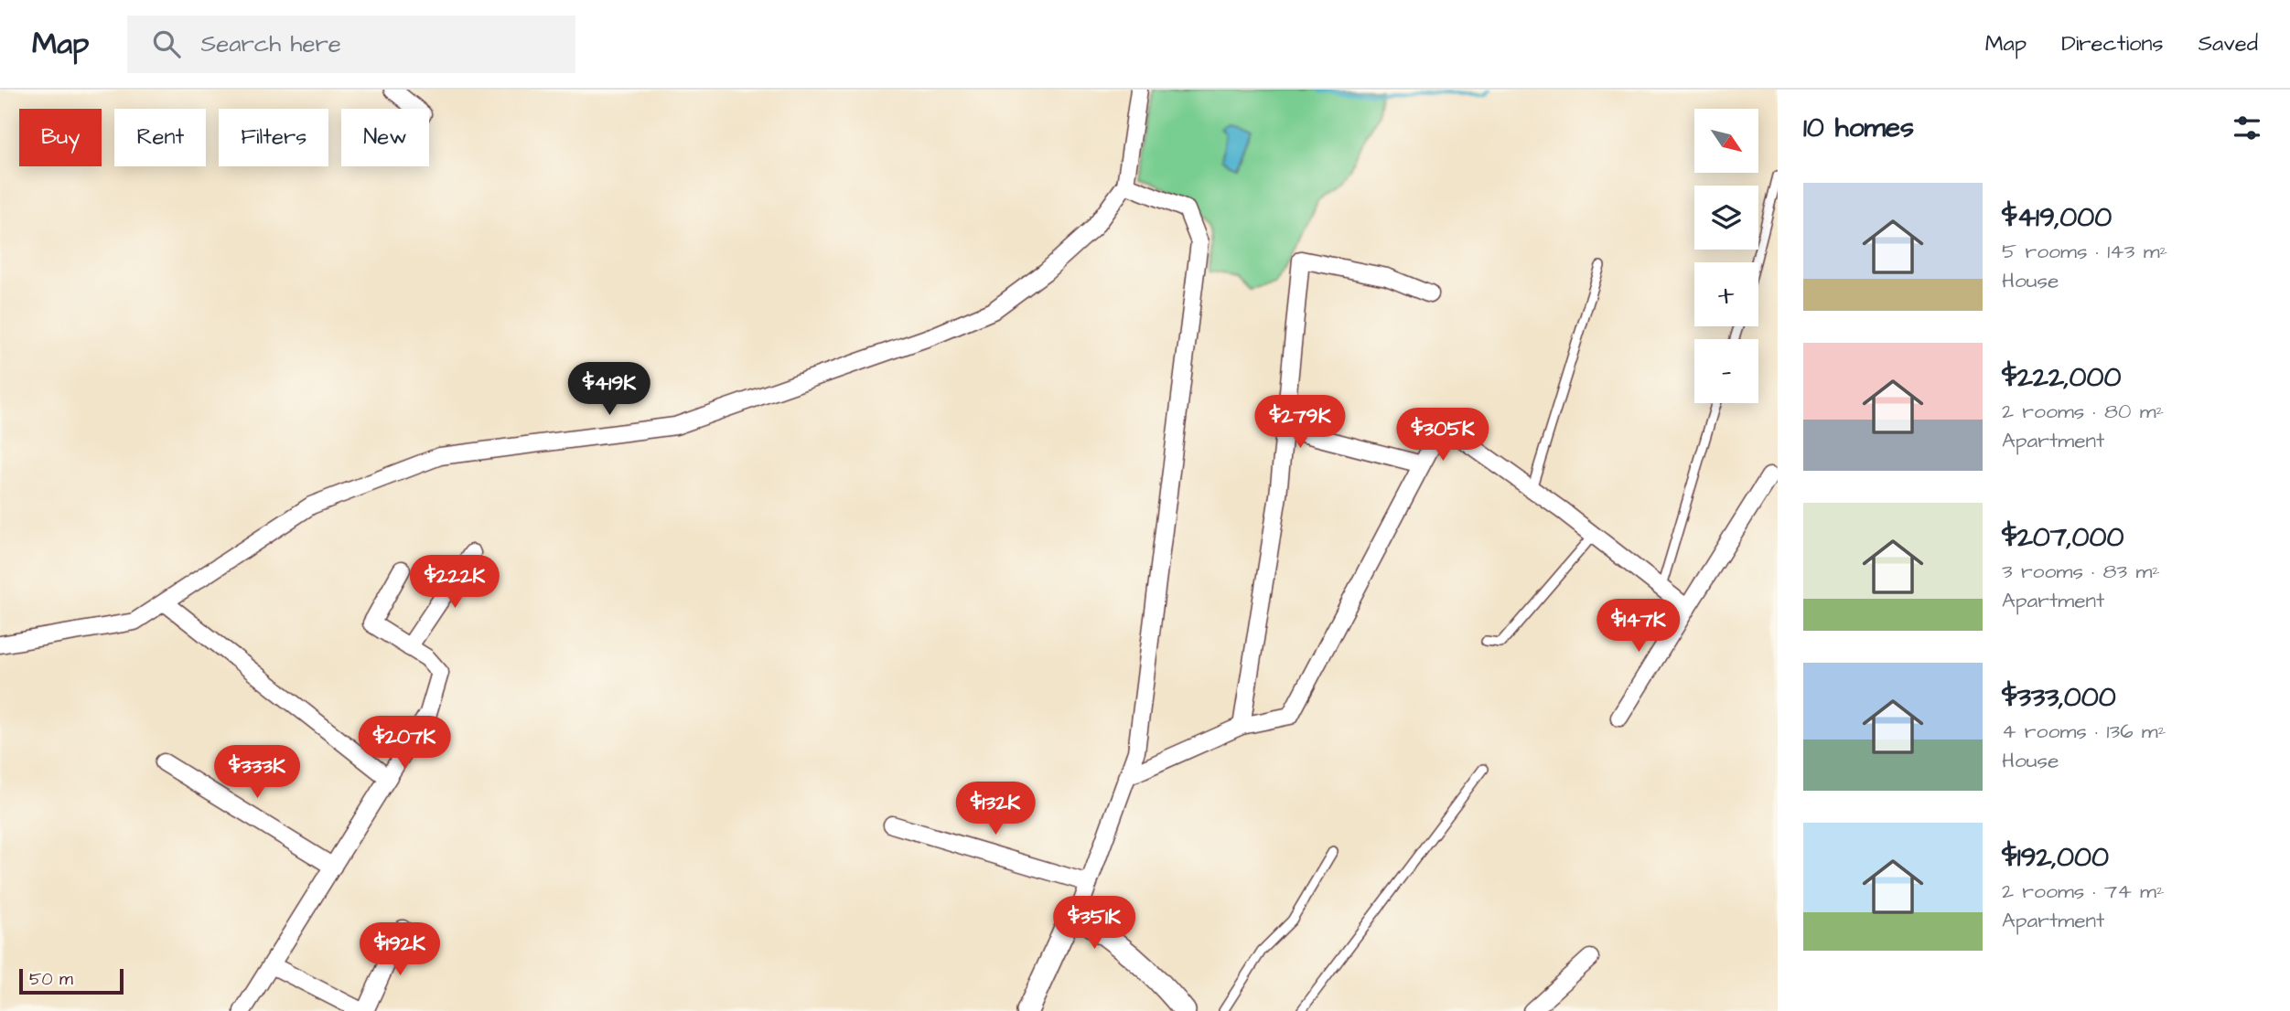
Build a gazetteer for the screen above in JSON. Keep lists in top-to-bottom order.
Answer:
{
  "scale_bar": "50 m",
  "north": "bottom right",
  "page": {
    "header": "Map",
    "search": "Search here",
    "nav": ["Map", "Directions", "Saved"],
    "heading": "10 homes",
    "map_buttons": ["+", "−"],
    "chip": [
      "Buy",
      "Rent",
      "Filters",
      "New"
    ],
    "list": [
      {
        "name": "$419,000",
        "note": "5 rooms · 143 m² · House"
      },
      {
        "name": "$222,000",
        "note": "2 rooms · 80 m² · Apartment"
      },
      {
        "name": "$207,000",
        "note": "3 rooms · 83 m² · Apartment"
      },
      {
        "name": "$333,000",
        "note": "4 rooms · 136 m² · House"
      },
      {
        "name": "$192,000",
        "note": "2 rooms · 74 m² · Apartment"
      }
    ],
    "price": [
      "$419K",
      "$279K",
      "$305K",
      "$222K",
      "$147K",
      "$207K",
      "$333K",
      "$132K",
      "$351K",
      "$192K"
    ],
    "scale": "50 m"
  }
}
